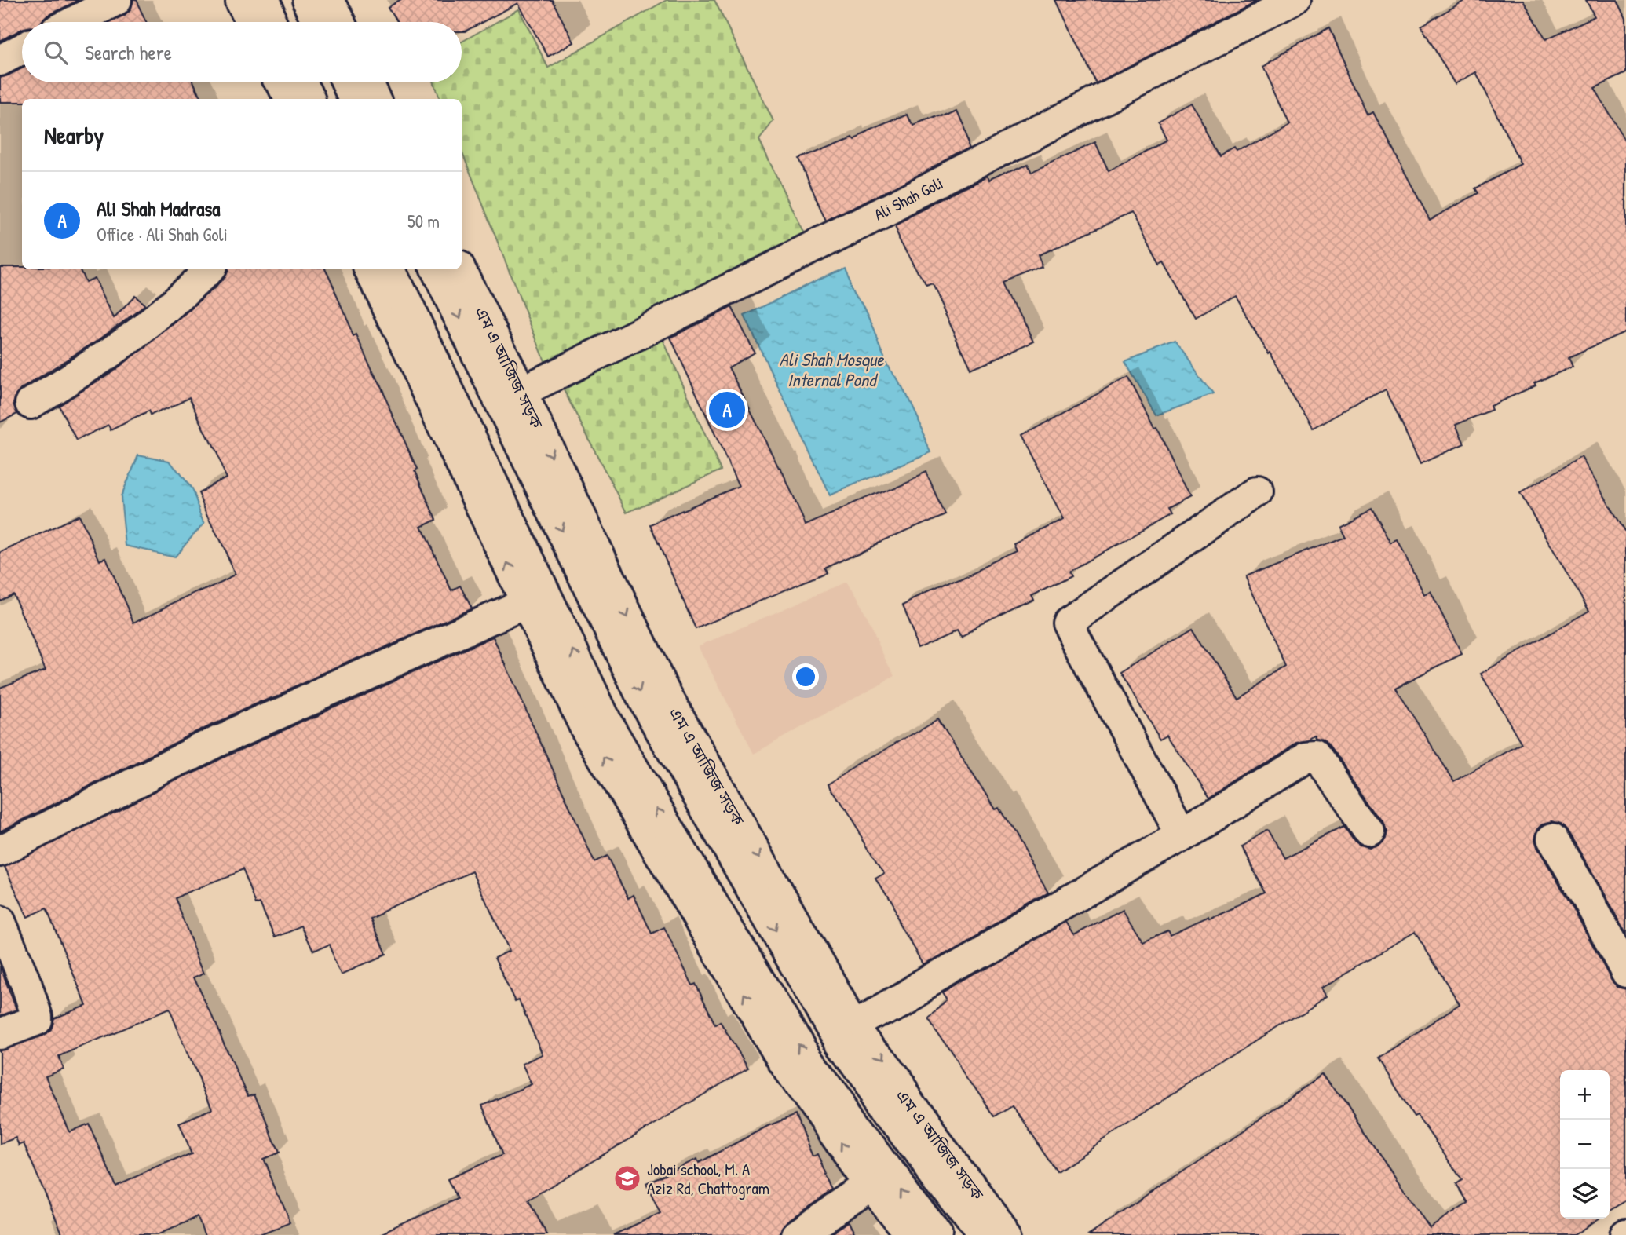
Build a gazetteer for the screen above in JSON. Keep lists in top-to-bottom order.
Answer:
{
  "streets": {
    "main road": ["Ali Shah Goli", "এম এ আজিজ সড়ক"]
  },
  "crossings": [
    ["Ali Shah Goli", "এম এ আজিজ সড়ক"]
  ],
  "water": ["Ali Shah Mosque Internal Pond"],
  "places": {
    "school or university": ["Jobai school, M. A Aziz Rd, Chattogram"]
  },
  "page": {
    "search": "Search here",
    "heading": "Nearby",
    "list": [
      {
        "mark": "A",
        "name": "Ali Shah Madrasa",
        "note": "Office · Ali Shah Goli",
        "value": "50 m"
      }
    ],
    "pins": "A",
    "map_buttons": ["+", "−"]
  }
}
